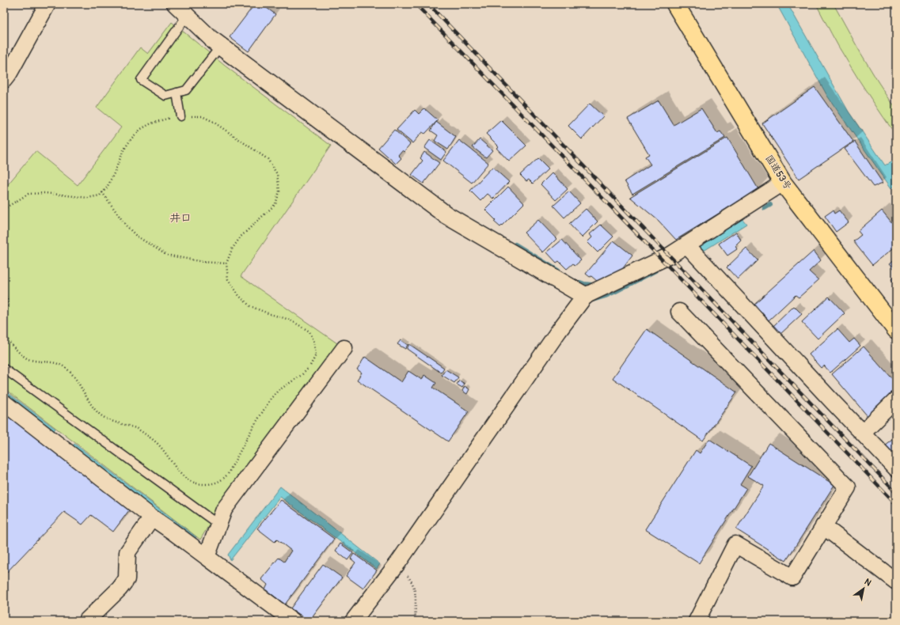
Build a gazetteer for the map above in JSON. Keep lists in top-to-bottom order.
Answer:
{
  "streets": {
    "highway": ["国道53号"]
  },
  "districts": ["井口"],
  "north": "top right"
}
